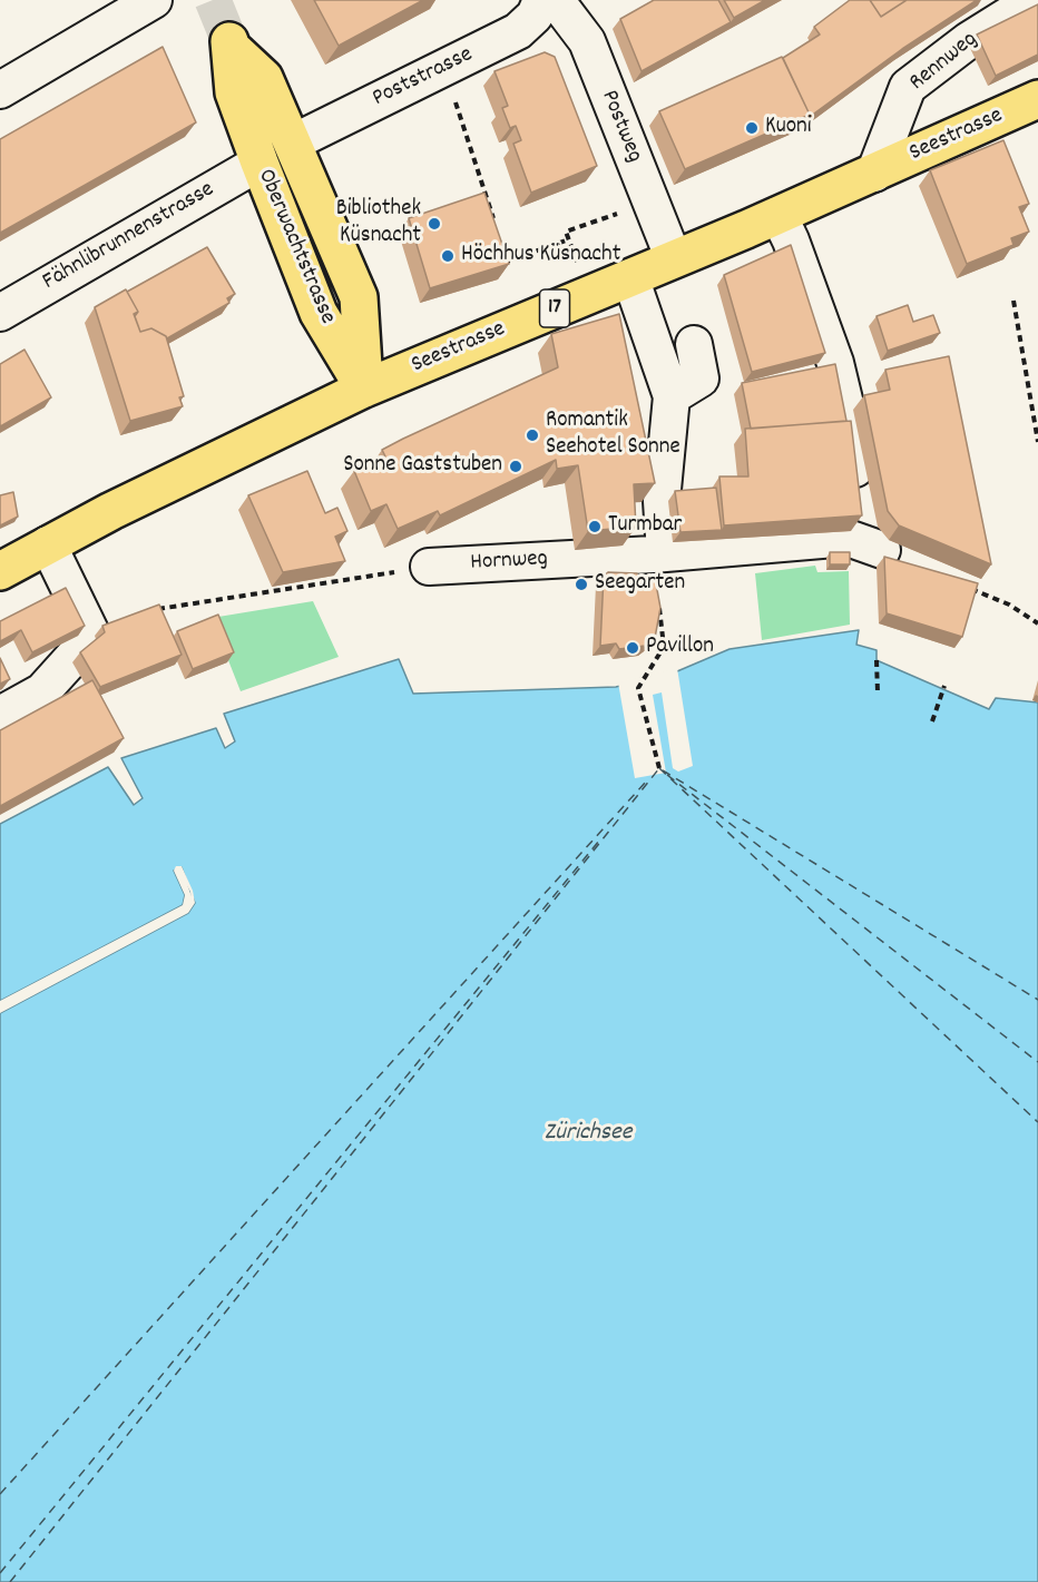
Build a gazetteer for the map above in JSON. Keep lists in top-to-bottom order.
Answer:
{
  "streets": {
    "main road": ["Seestrasse", "Oberwachtstrasse", "17"],
    "street": [
      "Rennweg",
      "Poststrasse",
      "Postweg",
      "Fähnlibrunnenstrasse",
      "Hornweg"
    ]
  },
  "crossings": [
    ["Rennweg", "Seestrasse"],
    ["Poststrasse", "Oberwachtstrasse"],
    ["Postweg", "Seestrasse"],
    ["Seestrasse", "Oberwachtstrasse"],
    ["Seestrasse", "Hornweg"],
    ["Fähnlibrunnenstrasse", "Oberwachtstrasse"]
  ],
  "water": ["Zürichsee"],
  "places": [
    "Kuoni",
    "Bibliothek Küsnacht",
    "Höchhus Küsnacht",
    "Romantik Seehotel Sonne",
    "Sonne Gaststuben",
    "Turmbar",
    "Seegarten",
    "Pavillon"
  ]
}
